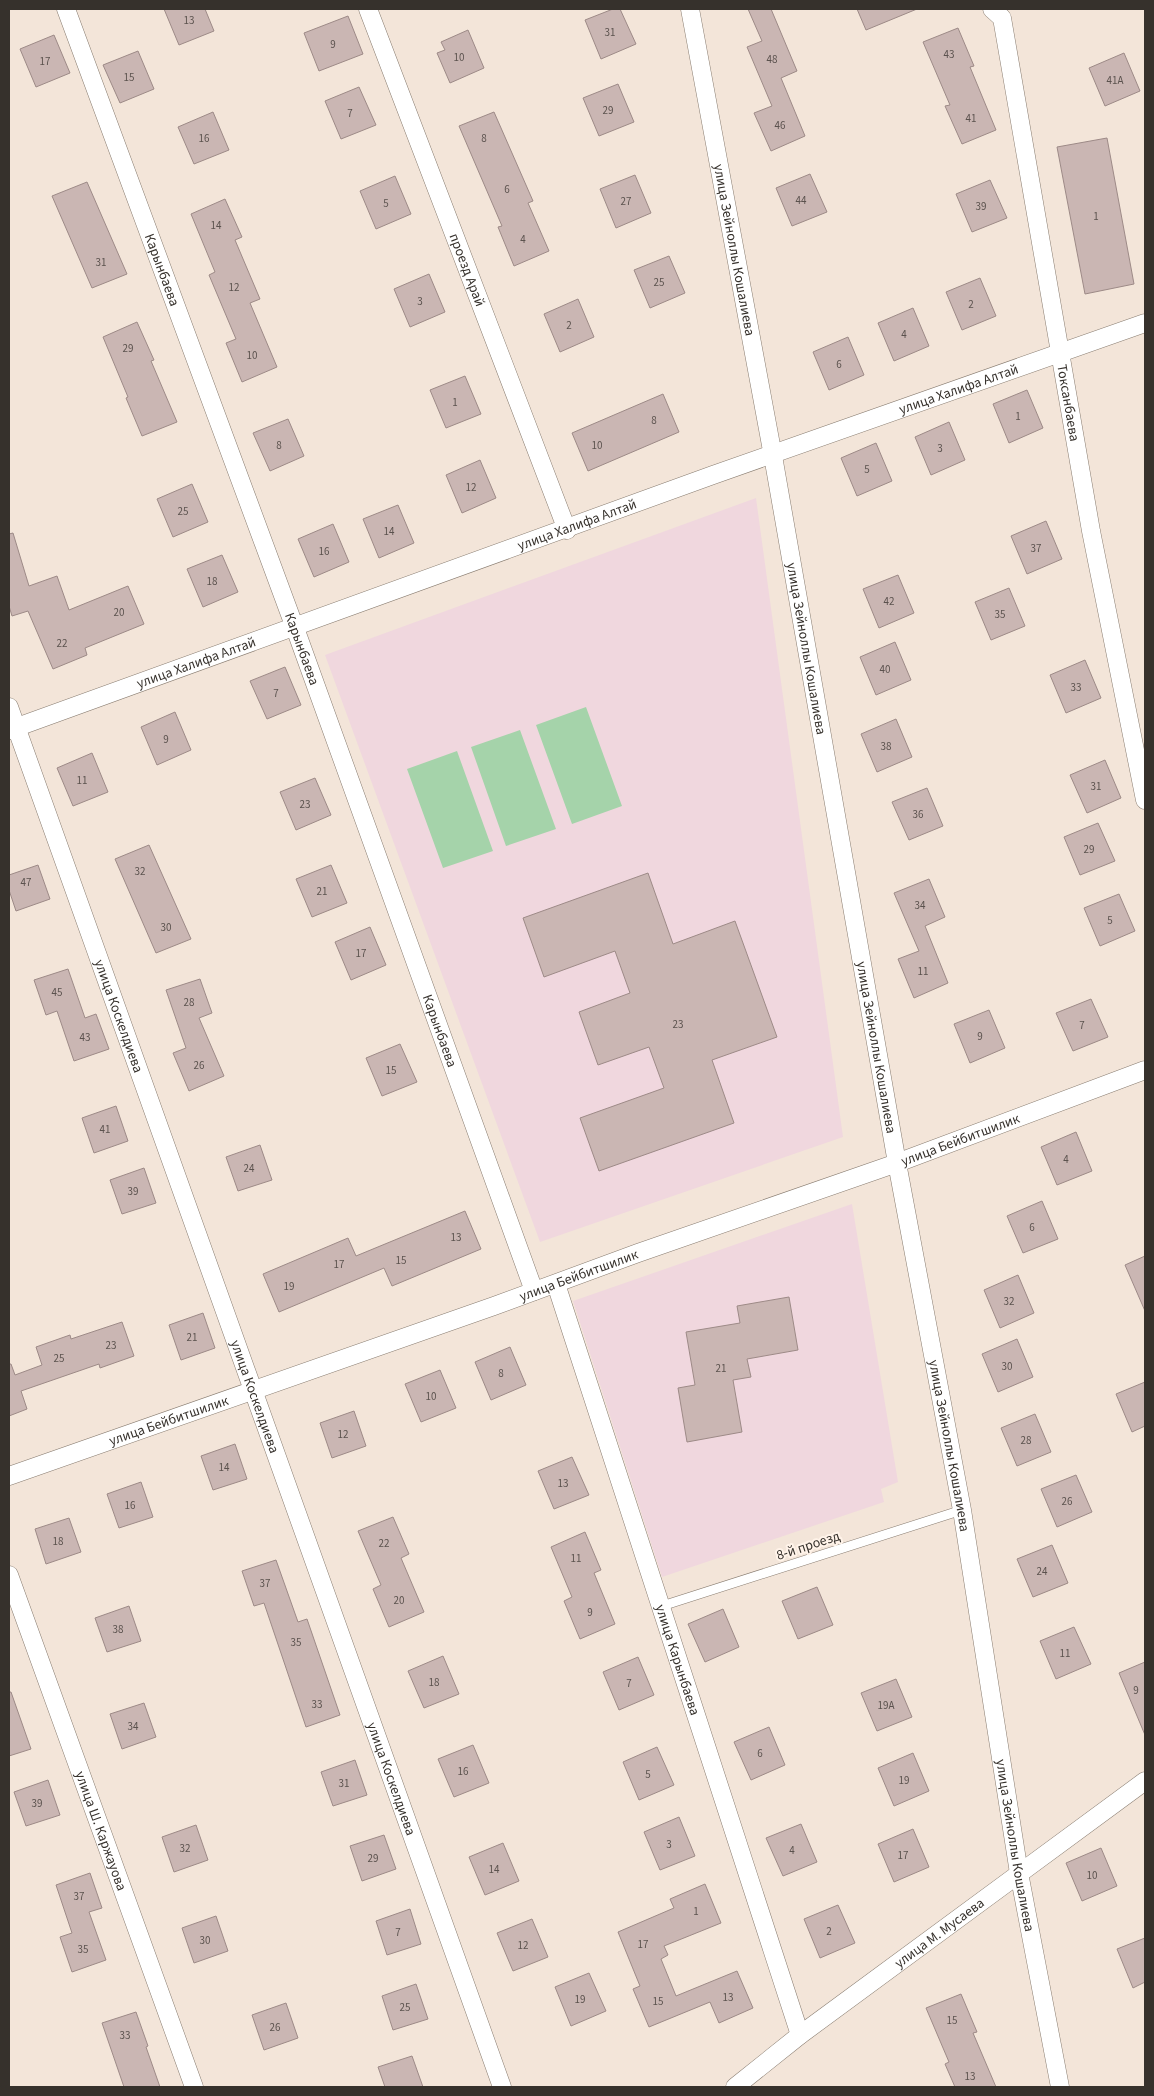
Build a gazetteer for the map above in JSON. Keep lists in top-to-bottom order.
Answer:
{
  "streets": {
    "street": [
      "улица Зейноллы Кошалиева",
      "Карынбаева",
      "проезд Арай",
      "улица Халифа Алтай",
      "Токсанбаева",
      "улица Коскелдиева",
      "улица Бейбитшилик",
      "улица Карынбаева",
      "улица Ш. Каржауова",
      "улица М. Мусаева"
    ],
    "lane": ["8-й проезд"]
  },
  "crossings": [
    ["улица Зейноллы Кошалиева", "улица Халифа Алтай"],
    ["улица Зейноллы Кошалиева", "улица Бейбитшилик"],
    ["улица Зейноллы Кошалиева", "8-й проезд"],
    ["улица Зейноллы Кошалиева", "улица М. Мусаева"],
    ["Карынбаева", "улица Халифа Алтай"],
    ["Карынбаева", "улица Бейбитшилик"],
    ["проезд Арай", "улица Халифа Алтай"],
    ["улица Халифа Алтай", "Токсанбаева"],
    ["улица Халифа Алтай", "улица Коскелдиева"],
    ["улица Коскелдиева", "улица Бейбитшилик"],
    ["улица Бейбитшилик", "улица Карынбаева"],
    ["8-й проезд", "улица Карынбаева"],
    ["улица Карынбаева", "улица М. Мусаева"]
  ],
  "house_numbers": [
    "13",
    "31",
    "9",
    "43",
    "10",
    "48",
    "17",
    "15",
    "41А",
    "29",
    "7",
    "41",
    "46",
    "16",
    "8",
    "6",
    "44",
    "27",
    "5",
    "39",
    "1",
    "14",
    "4",
    "31",
    "25",
    "12",
    "3",
    "2",
    "2",
    "4",
    "29",
    "10",
    "6",
    "1",
    "1",
    "8",
    "8",
    "10",
    "3",
    "5",
    "12",
    "25",
    "14",
    "37",
    "16",
    "18",
    "42",
    "20",
    "35",
    "22",
    "40",
    "33",
    "7",
    "9",
    "38",
    "11",
    "31",
    "23",
    "36",
    "29",
    "32",
    "47",
    "21",
    "34",
    "5",
    "30",
    "17",
    "11",
    "45",
    "28",
    "23",
    "7",
    "9",
    "43",
    "26",
    "15",
    "41",
    "4",
    "24",
    "39",
    "6",
    "13",
    "15",
    "17",
    "19",
    "32",
    "21",
    "23",
    "25",
    "30",
    "21",
    "8",
    "10",
    "12",
    "28",
    "14",
    "13",
    "26",
    "16",
    "18",
    "22",
    "11",
    "24",
    "37",
    "20",
    "9",
    "38",
    "35",
    "11",
    "18",
    "7",
    "9",
    "33",
    "19А",
    "34",
    "6",
    "16",
    "5",
    "19",
    "31",
    "39",
    "3",
    "32",
    "4",
    "17",
    "29",
    "14",
    "10",
    "37",
    "1",
    "2",
    "7",
    "30",
    "17",
    "12",
    "35",
    "13",
    "19",
    "15",
    "25",
    "15",
    "26",
    "33",
    "13"
  ]
}
